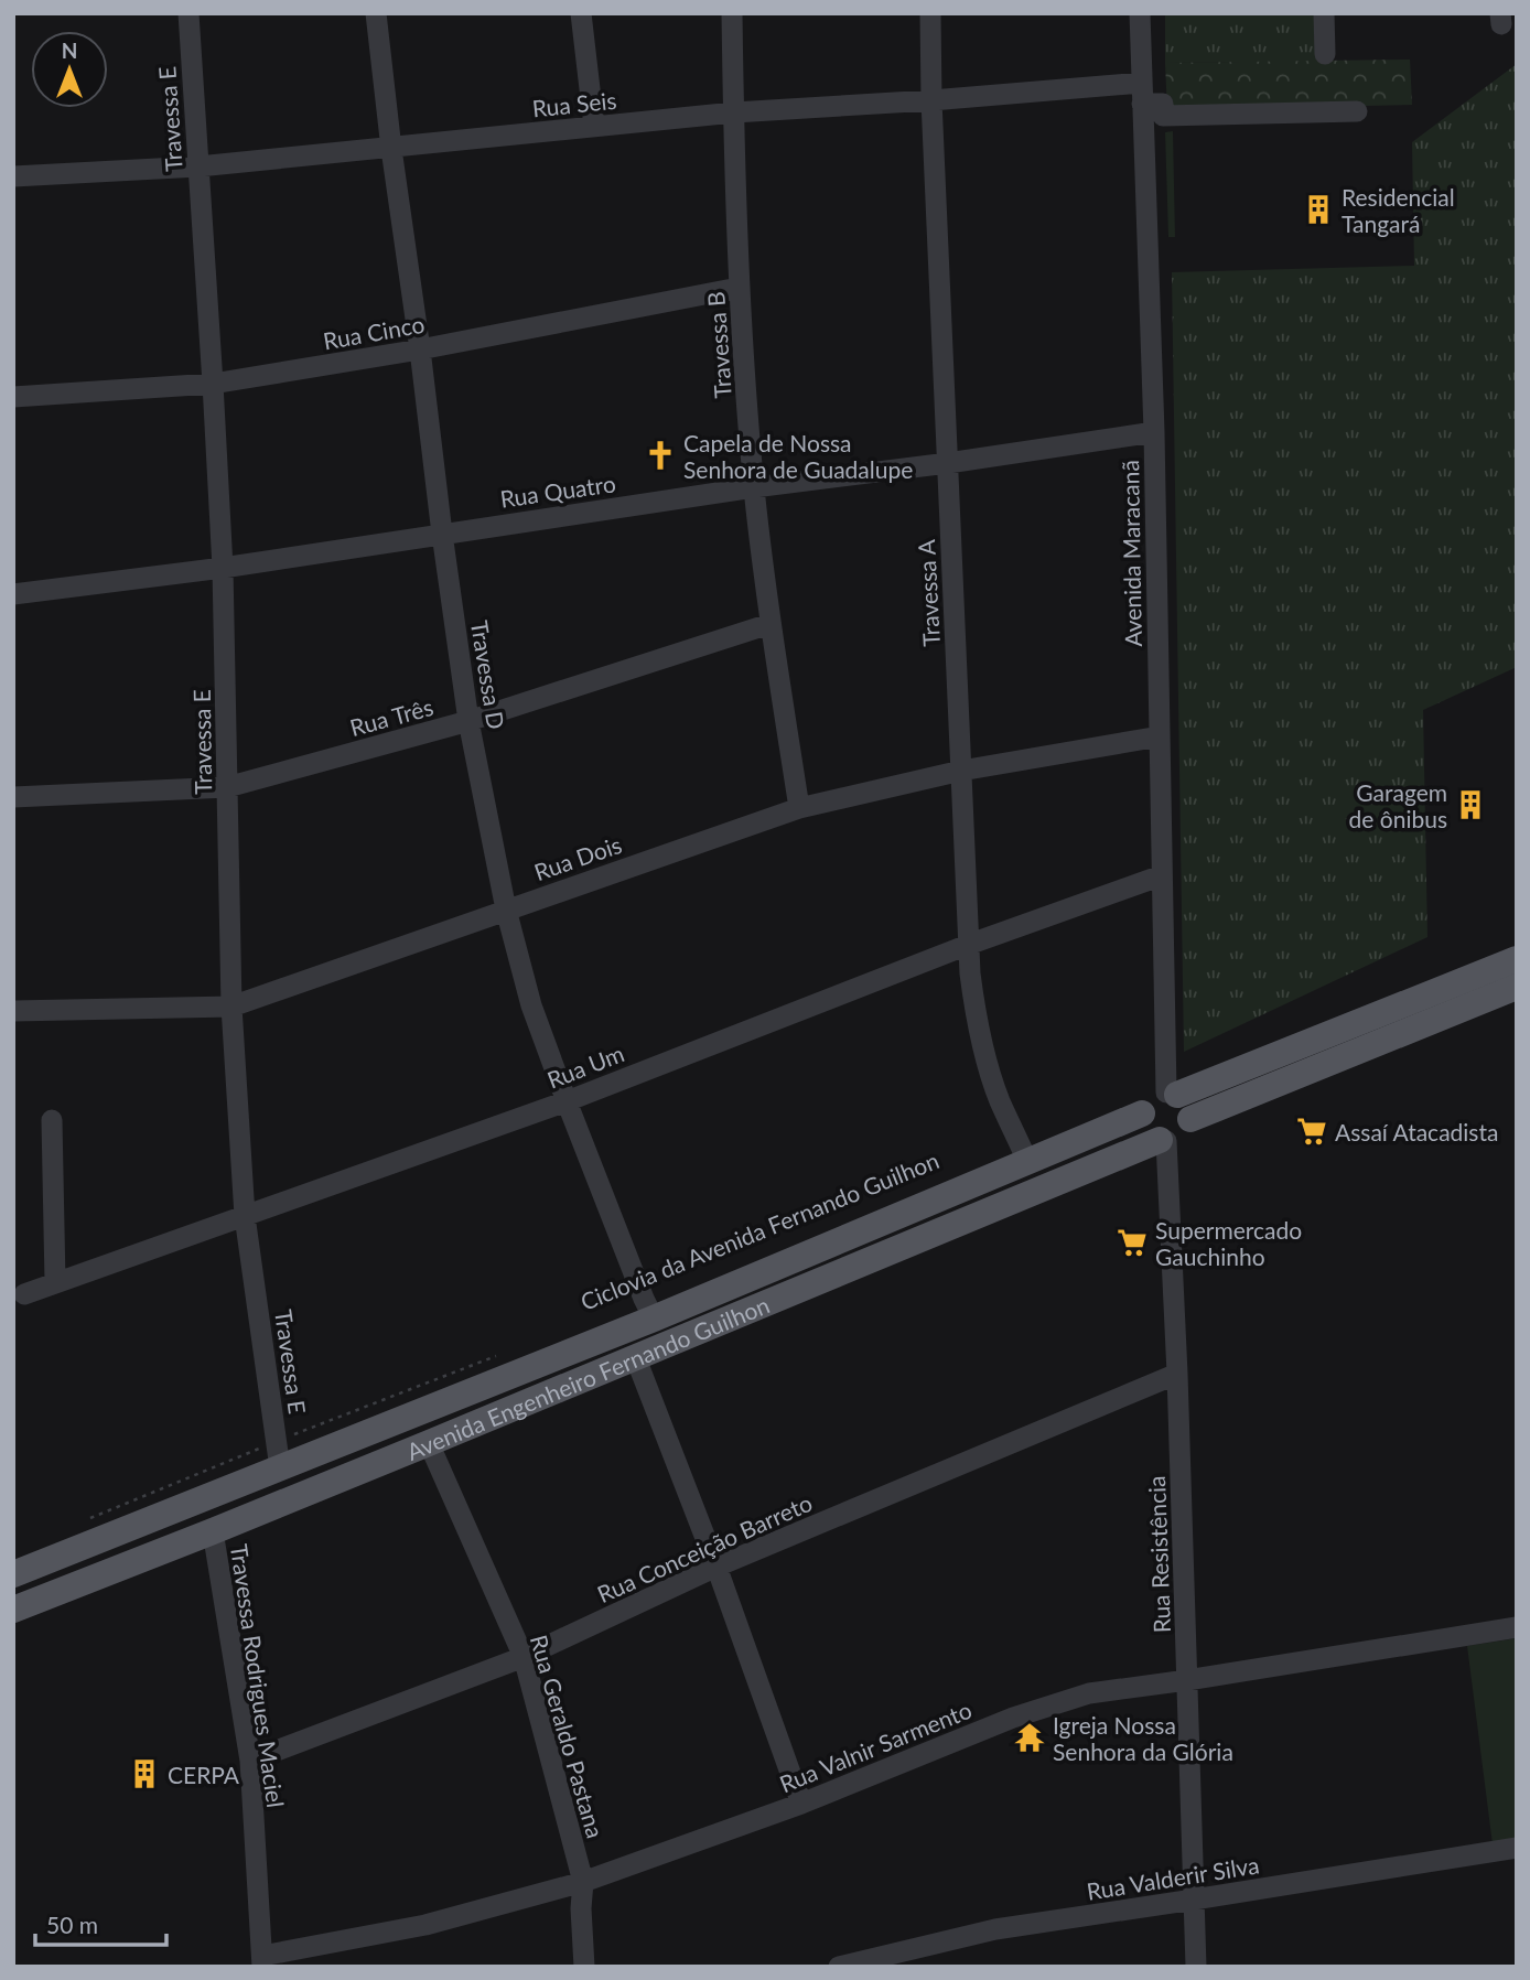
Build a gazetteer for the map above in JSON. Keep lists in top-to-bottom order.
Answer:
{
  "streets": {
    "main road": ["Avenida Engenheiro Fernando Guilhon"],
    "street": [
      "Rua Seis",
      "Travessa E",
      "Rua Cinco",
      "Travessa B",
      "Rua Quatro",
      "Avenida Maracanã",
      "Travessa A",
      "Travessa D",
      "Rua Três",
      "Rua Dois",
      "Rua Um",
      "Rua Conceição Barreto",
      "Rua Resistência",
      "Travessa Rodrigues Maciel",
      "Rua Geraldo Pastana",
      "Rua Valnir Sarmento",
      "Rua Valderir Silva"
    ]
  },
  "crossings": [
    ["Rua Seis", "Travessa E"],
    ["Rua Seis", "Travessa B"],
    ["Rua Seis", "Avenida Maracanã"],
    ["Rua Seis", "Travessa A"],
    ["Rua Seis", "Travessa D"],
    ["Travessa E", "Rua Cinco"],
    ["Travessa E", "Rua Quatro"],
    ["Travessa E", "Rua Três"],
    ["Travessa E", "Rua Dois"],
    ["Travessa E", "Rua Um"],
    ["Travessa E", "Avenida Engenheiro Fernando Guilhon"],
    ["Rua Cinco", "Travessa B"],
    ["Rua Cinco", "Travessa D"],
    ["Travessa B", "Rua Quatro"],
    ["Travessa B", "Rua Três"],
    ["Travessa B", "Rua Dois"],
    ["Rua Quatro", "Avenida Maracanã"],
    ["Rua Quatro", "Travessa A"],
    ["Rua Quatro", "Travessa D"],
    ["Avenida Maracanã", "Rua Dois"],
    ["Avenida Maracanã", "Rua Um"],
    ["Avenida Maracanã", "Avenida Engenheiro Fernando Guilhon"],
    ["Avenida Maracanã", "Rua Resistência"],
    ["Travessa A", "Rua Dois"],
    ["Travessa A", "Rua Um"],
    ["Travessa A", "Avenida Engenheiro Fernando Guilhon"],
    ["Travessa D", "Rua Três"],
    ["Travessa D", "Rua Dois"],
    ["Travessa D", "Rua Um"],
    ["Travessa D", "Avenida Engenheiro Fernando Guilhon"],
    ["Avenida Engenheiro Fernando Guilhon", "Rua Resistência"],
    ["Avenida Engenheiro Fernando Guilhon", "Travessa Rodrigues Maciel"],
    ["Avenida Engenheiro Fernando Guilhon", "Rua Geraldo Pastana"],
    ["Rua Conceição Barreto", "Rua Resistência"],
    ["Rua Conceição Barreto", "Travessa Rodrigues Maciel"],
    ["Rua Conceição Barreto", "Rua Geraldo Pastana"],
    ["Rua Resistência", "Rua Valnir Sarmento"],
    ["Rua Resistência", "Rua Valderir Silva"],
    ["Travessa Rodrigues Maciel", "Rua Valnir Sarmento"],
    ["Rua Geraldo Pastana", "Rua Valnir Sarmento"]
  ],
  "places": {
    "building": ["Residencial Tangará", "Garagem de ônibus", "CERPA"],
    "church": ["Capela de Nossa Senhora de Guadalupe"],
    "supermarket": ["Assaí Atacadista", "Supermercado Gauchinho"],
    "temple": ["Igreja Nossa Senhora da Glória"]
  },
  "scale_bar": "50 m",
  "north": "top"
}
